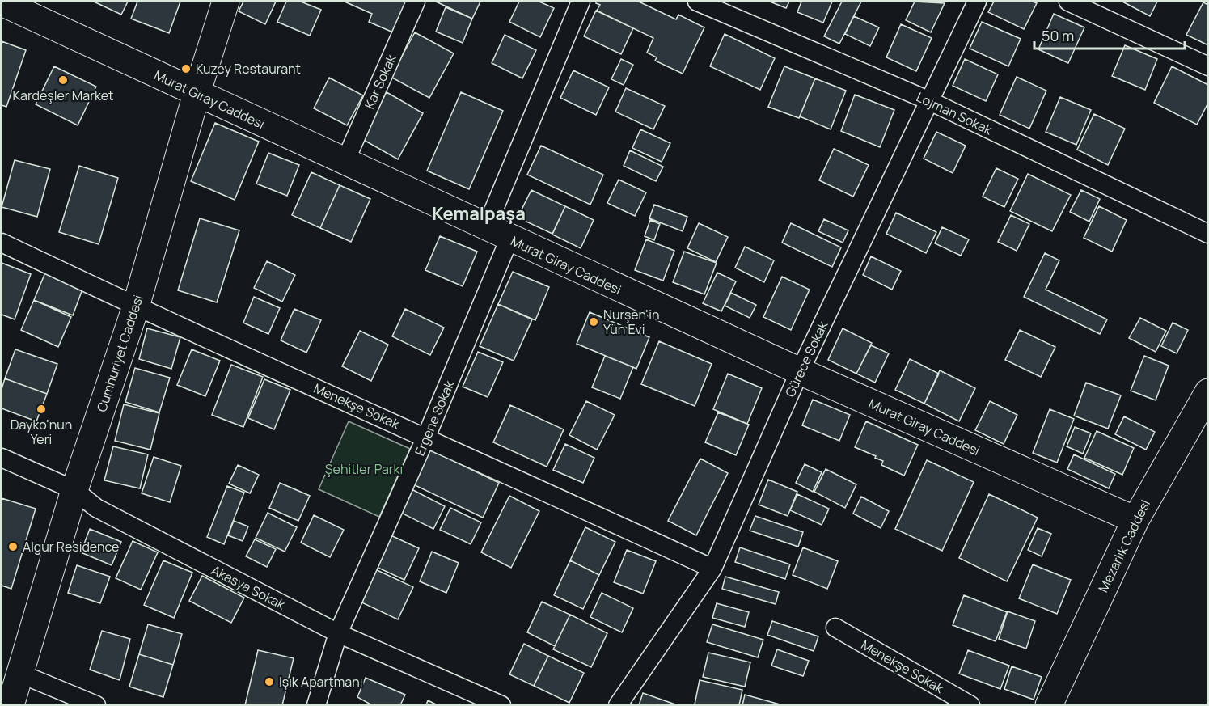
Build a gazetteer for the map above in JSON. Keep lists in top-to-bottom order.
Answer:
{
  "streets": {
    "main road": ["Murat Giray Caddesi", "Cumhuriyet Caddesi", "Mezarlık Caddesi"],
    "street": [
      "Kar Sokak",
      "Lojman Sokak",
      "Gürece Sokak",
      "Menekşe Sokak",
      "Ergene Sokak",
      "Akasya Sokak"
    ]
  },
  "crossings": [
    ["Kar Sokak", "Murat Giray Caddesi"],
    ["Murat Giray Caddesi", "Cumhuriyet Caddesi"],
    ["Murat Giray Caddesi", "Gürece Sokak"],
    ["Murat Giray Caddesi", "Ergene Sokak"],
    ["Murat Giray Caddesi", "Mezarlık Caddesi"],
    ["Lojman Sokak", "Gürece Sokak"],
    ["Cumhuriyet Caddesi", "Menekşe Sokak"],
    ["Cumhuriyet Caddesi", "Akasya Sokak"],
    ["Gürece Sokak", "Menekşe Sokak"],
    ["Menekşe Sokak", "Ergene Sokak"],
    ["Ergene Sokak", "Akasya Sokak"]
  ],
  "districts": ["Kemalpaşa"],
  "parks": ["Şehitler Parkı"],
  "places": [
    "Kuzey Restaurant",
    "Kardeşler Market",
    "Nurşen'in Yün Evi",
    "Dayko'nun Yeri",
    "Algur Residence",
    "Işık Apartmanı"
  ],
  "scale_bar": "50 m"
}
